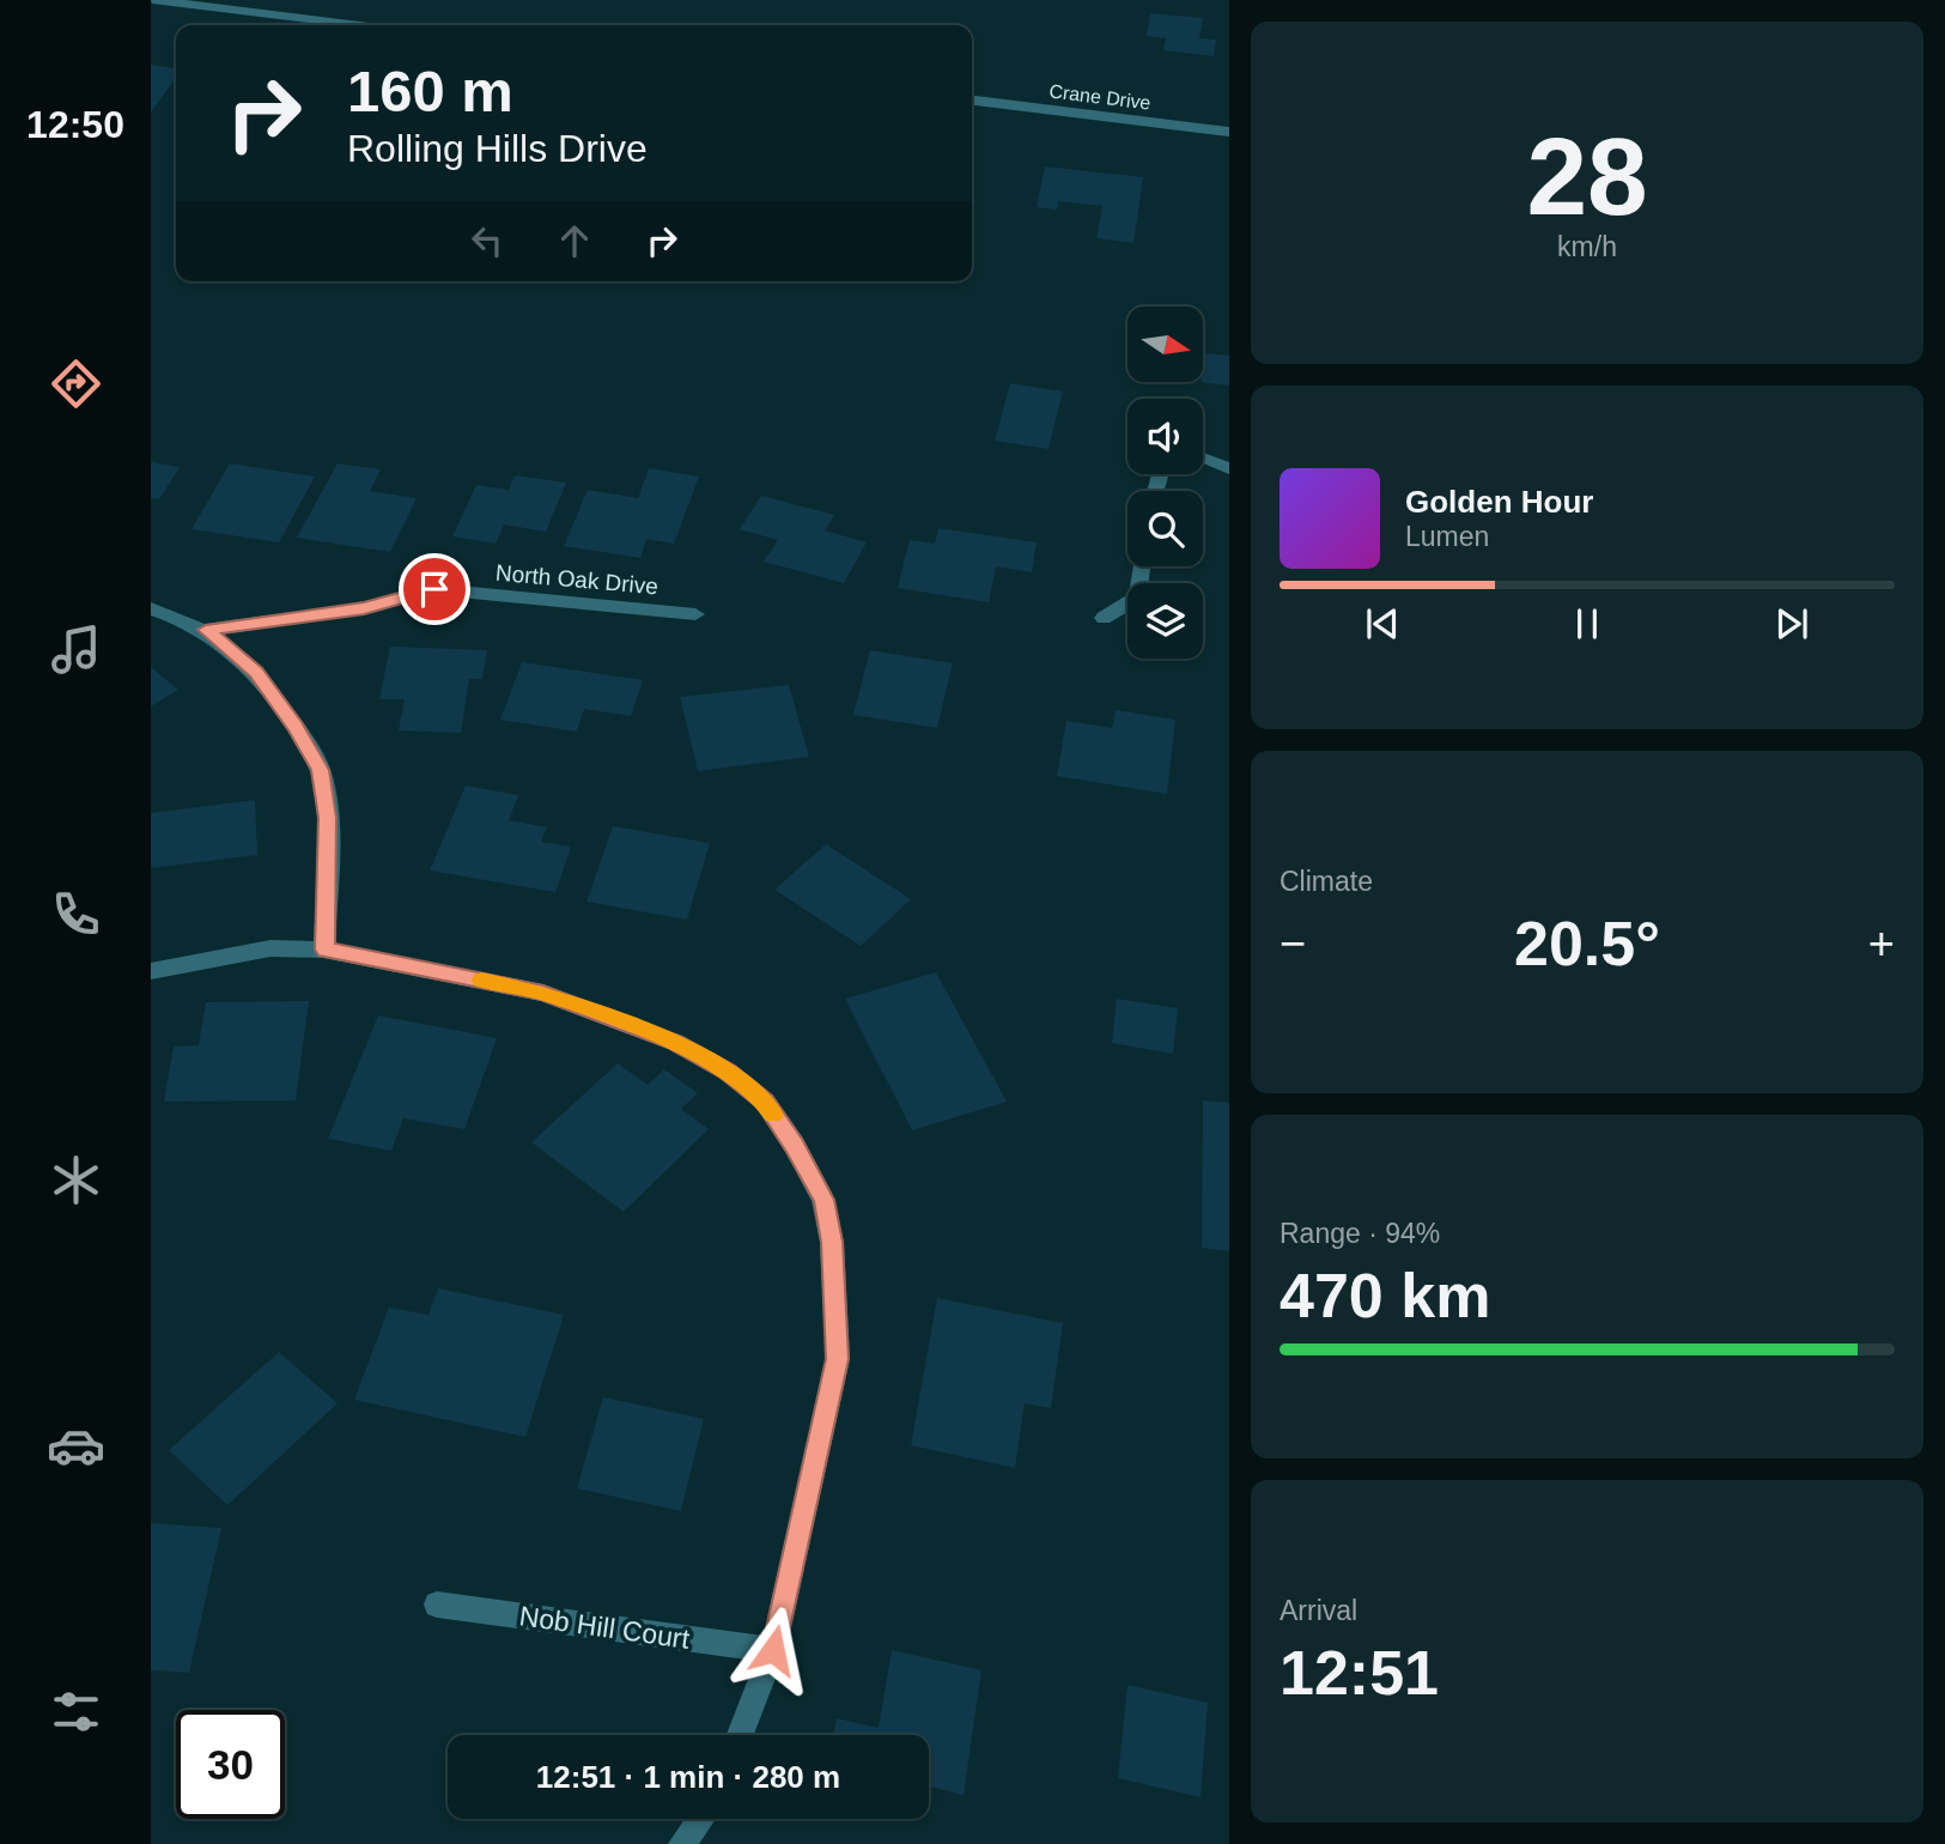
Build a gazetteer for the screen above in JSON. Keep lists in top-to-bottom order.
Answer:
{
  "streets": {
    "street": ["Crane Drive", "North Oak Drive", "Nob Hill Court"]
  },
  "north": "right",
  "page": {
    "tabs": "12:50",
    "tile": [
      ["28", "km/h"],
      "Climate",
      ["Range · 94%", "470 km"],
      ["Arrival", "12:51"]
    ],
    "turn": ["160 m", "Rolling Hills Drive"],
    "song": ["Golden Hour", "Lumen"],
    "heat": ["−", "20.5°", "+"],
    "limit": "30",
    "trip": "12:51 · 1 min · 280 m"
  }
}
